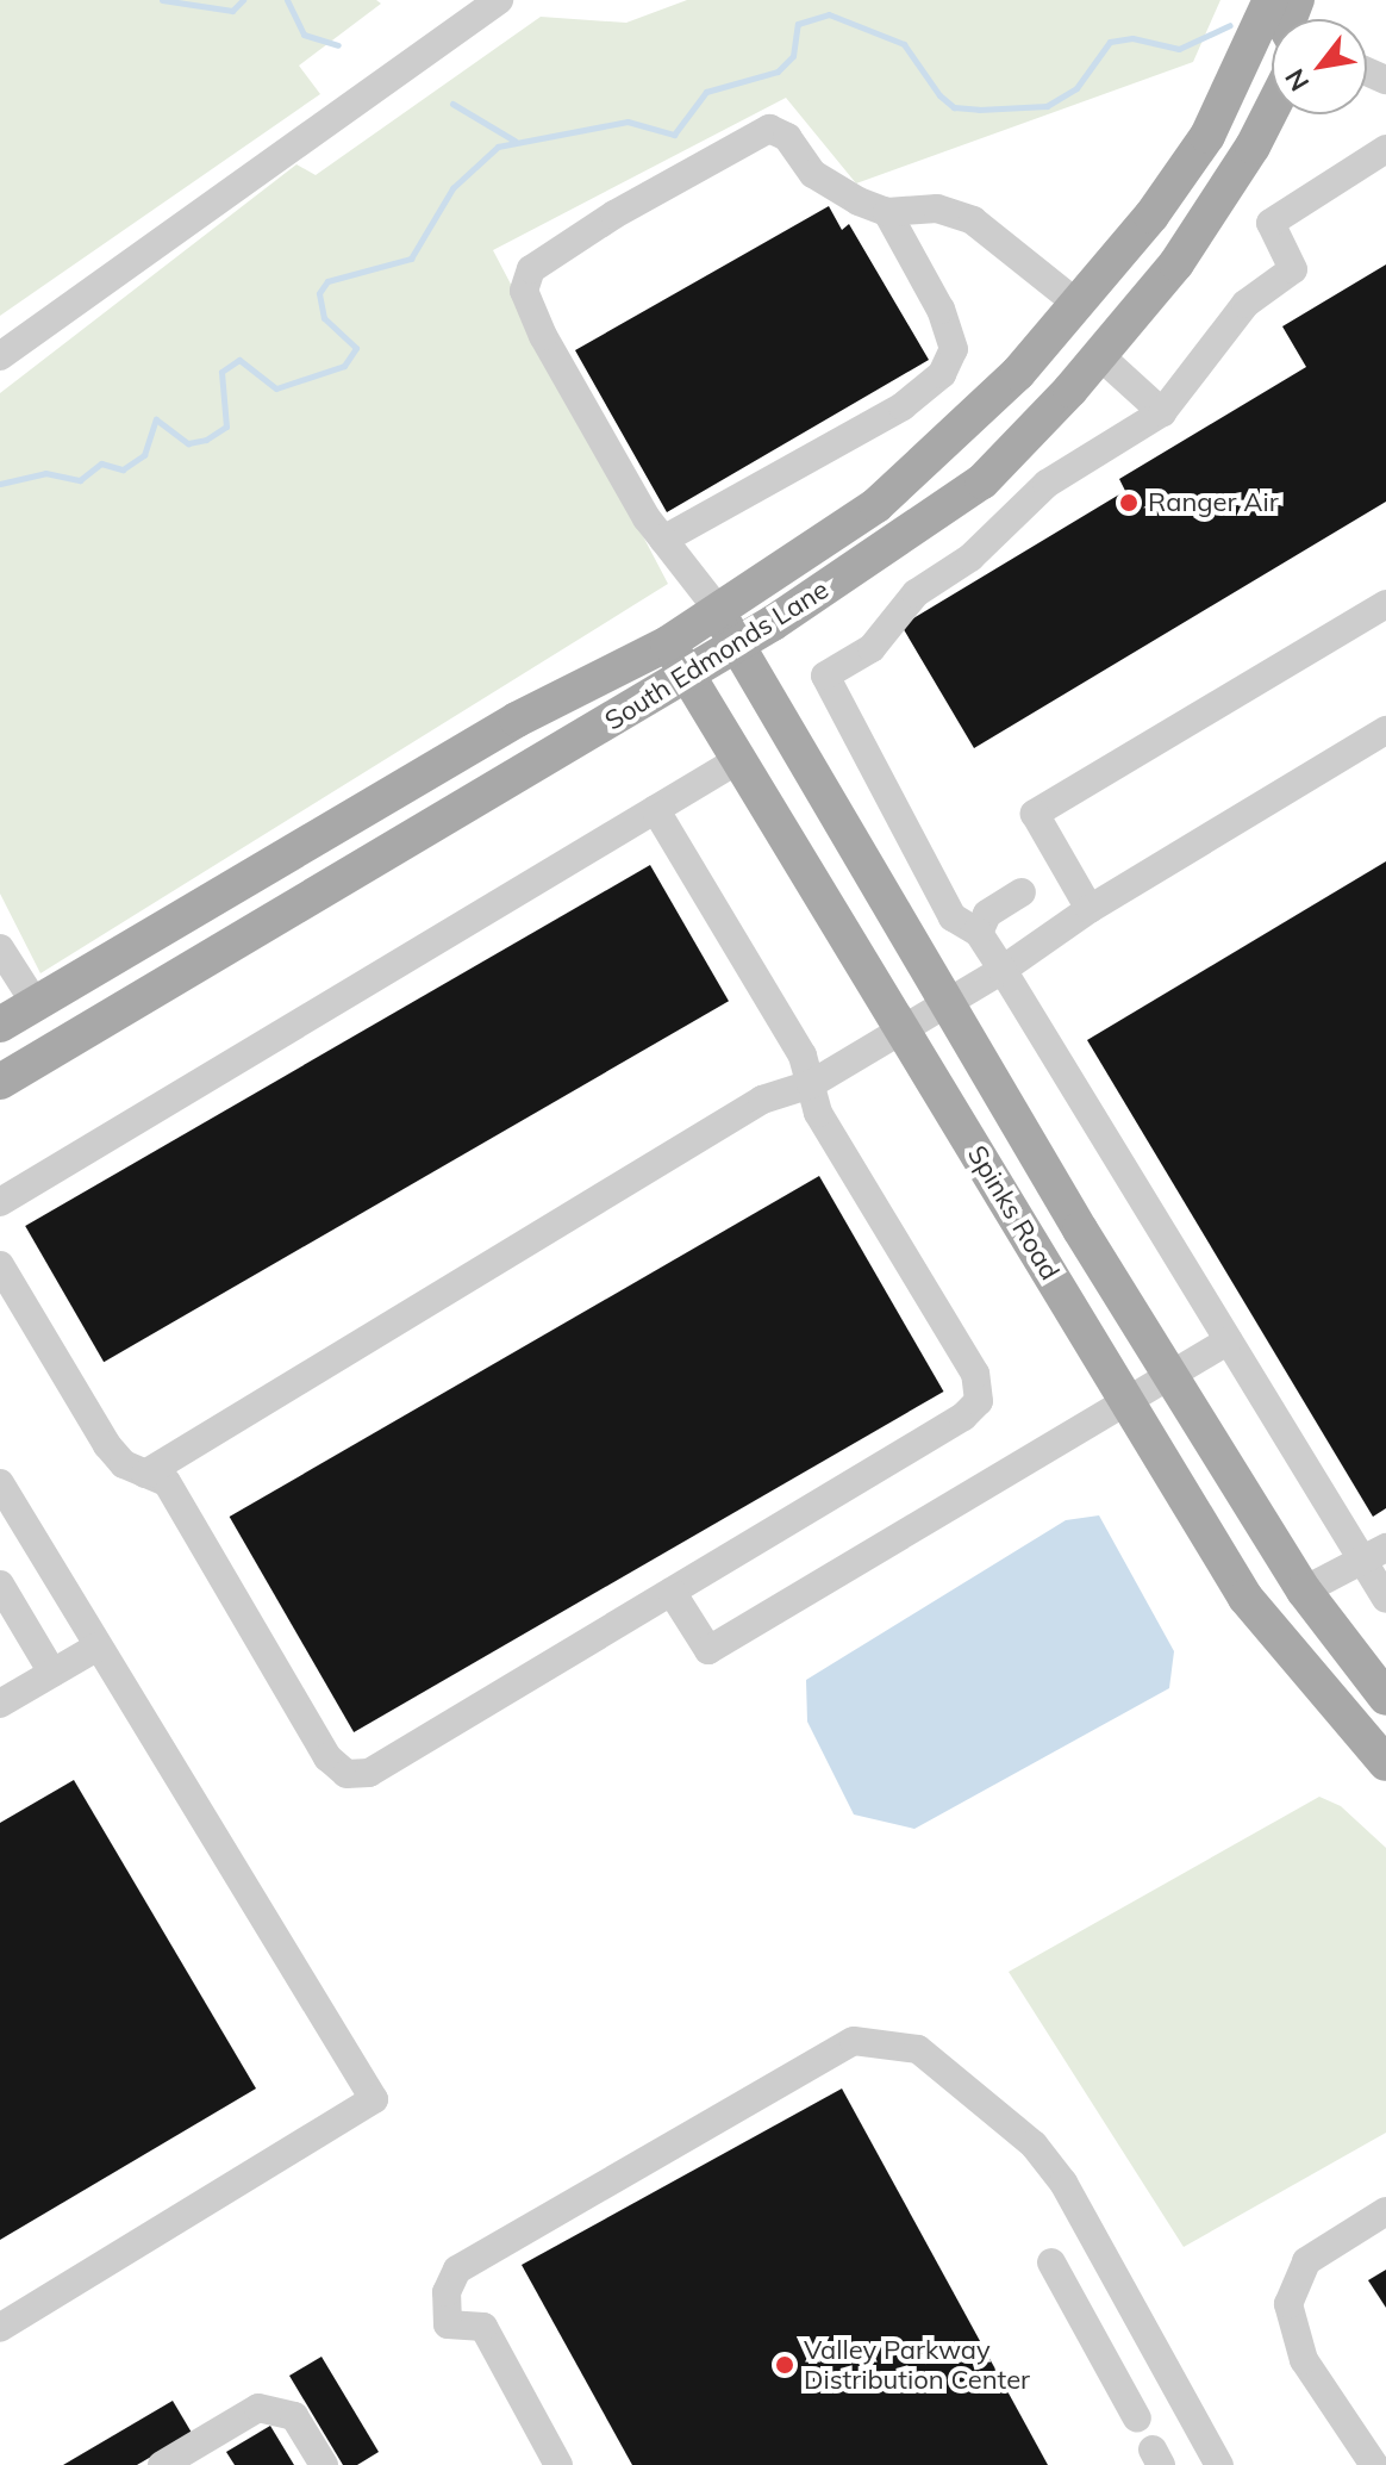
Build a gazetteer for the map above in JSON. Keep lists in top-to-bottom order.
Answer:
{
  "streets": {
    "main road": ["South Edmonds Lane", "Spinks Road"]
  },
  "crossings": [
    ["South Edmonds Lane", "Spinks Road"]
  ],
  "places": ["Ranger Air", "Valley Parkway Distribution Center"],
  "north": "bottom left"
}
